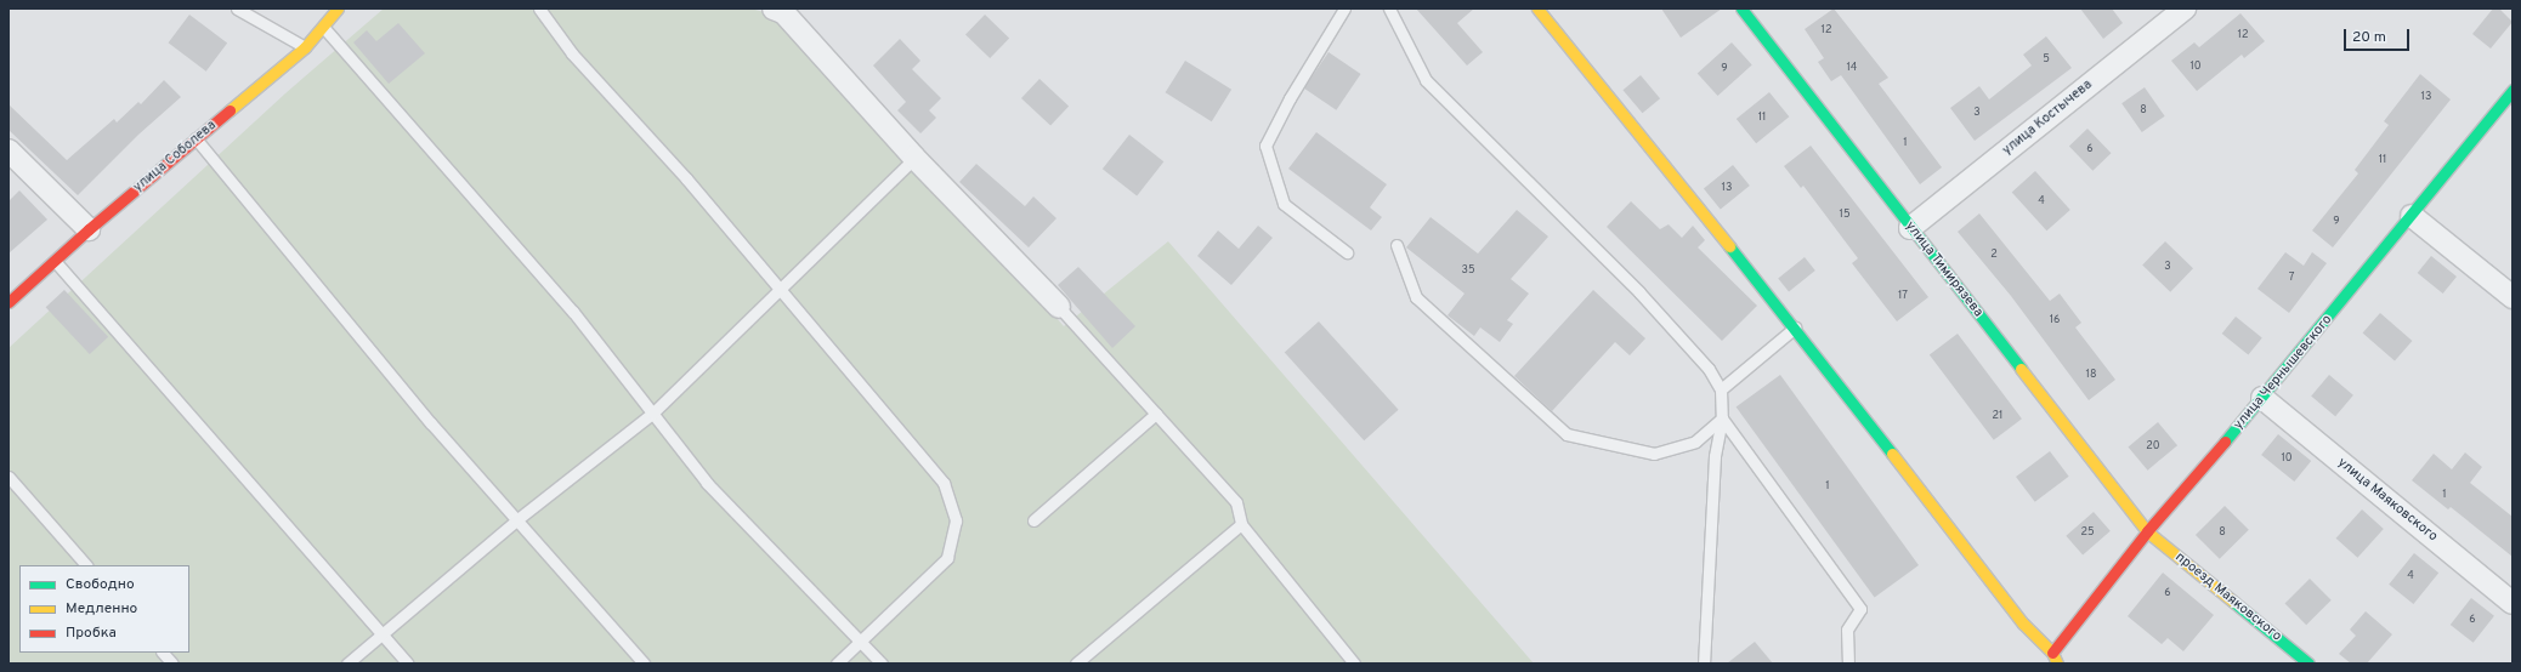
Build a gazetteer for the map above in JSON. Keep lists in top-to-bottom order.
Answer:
{
  "streets": {
    "street": [
      "улица Костычева",
      "улица Соболева",
      "улица Тимирязева",
      "улица Чернышевского",
      "улица Маяковского",
      "проезд Маяковского"
    ]
  },
  "crossings": [
    ["улица Костычева", "улица Тимирязева"],
    ["улица Тимирязева", "улица Чернышевского"],
    ["улица Тимирязева", "проезд Маяковского"],
    ["улица Чернышевского", "улица Маяковского"],
    ["улица Чернышевского", "проезд Маяковского"]
  ],
  "house_numbers": [
    "12",
    "12",
    "5",
    "10",
    "14",
    "9",
    "13",
    "8",
    "3",
    "11",
    "1",
    "6",
    "11",
    "13",
    "4",
    "15",
    "9",
    "2",
    "3",
    "35",
    "7",
    "17",
    "16",
    "18",
    "21",
    "20",
    "10",
    "1",
    "1",
    "25",
    "8",
    "4",
    "6",
    "6"
  ],
  "legend": ["Свободно", "Медленно", "Пробка"],
  "scale_bar": "20 m"
}
